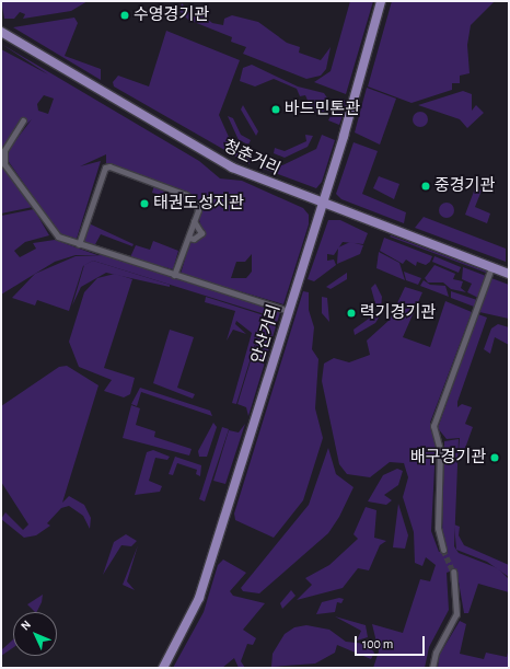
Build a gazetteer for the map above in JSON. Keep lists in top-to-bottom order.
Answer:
{
  "streets": {
    "main road": ["청춘거리", "안산거리"]
  },
  "crossings": [
    ["청춘거리", "안산거리"]
  ],
  "places": [
    "수영경기관",
    "바드민톤관",
    "중경기관",
    "태권도성지관",
    "력기경기관",
    "배구경기관"
  ],
  "scale_bar": "100 m",
  "north": "top left"
}
